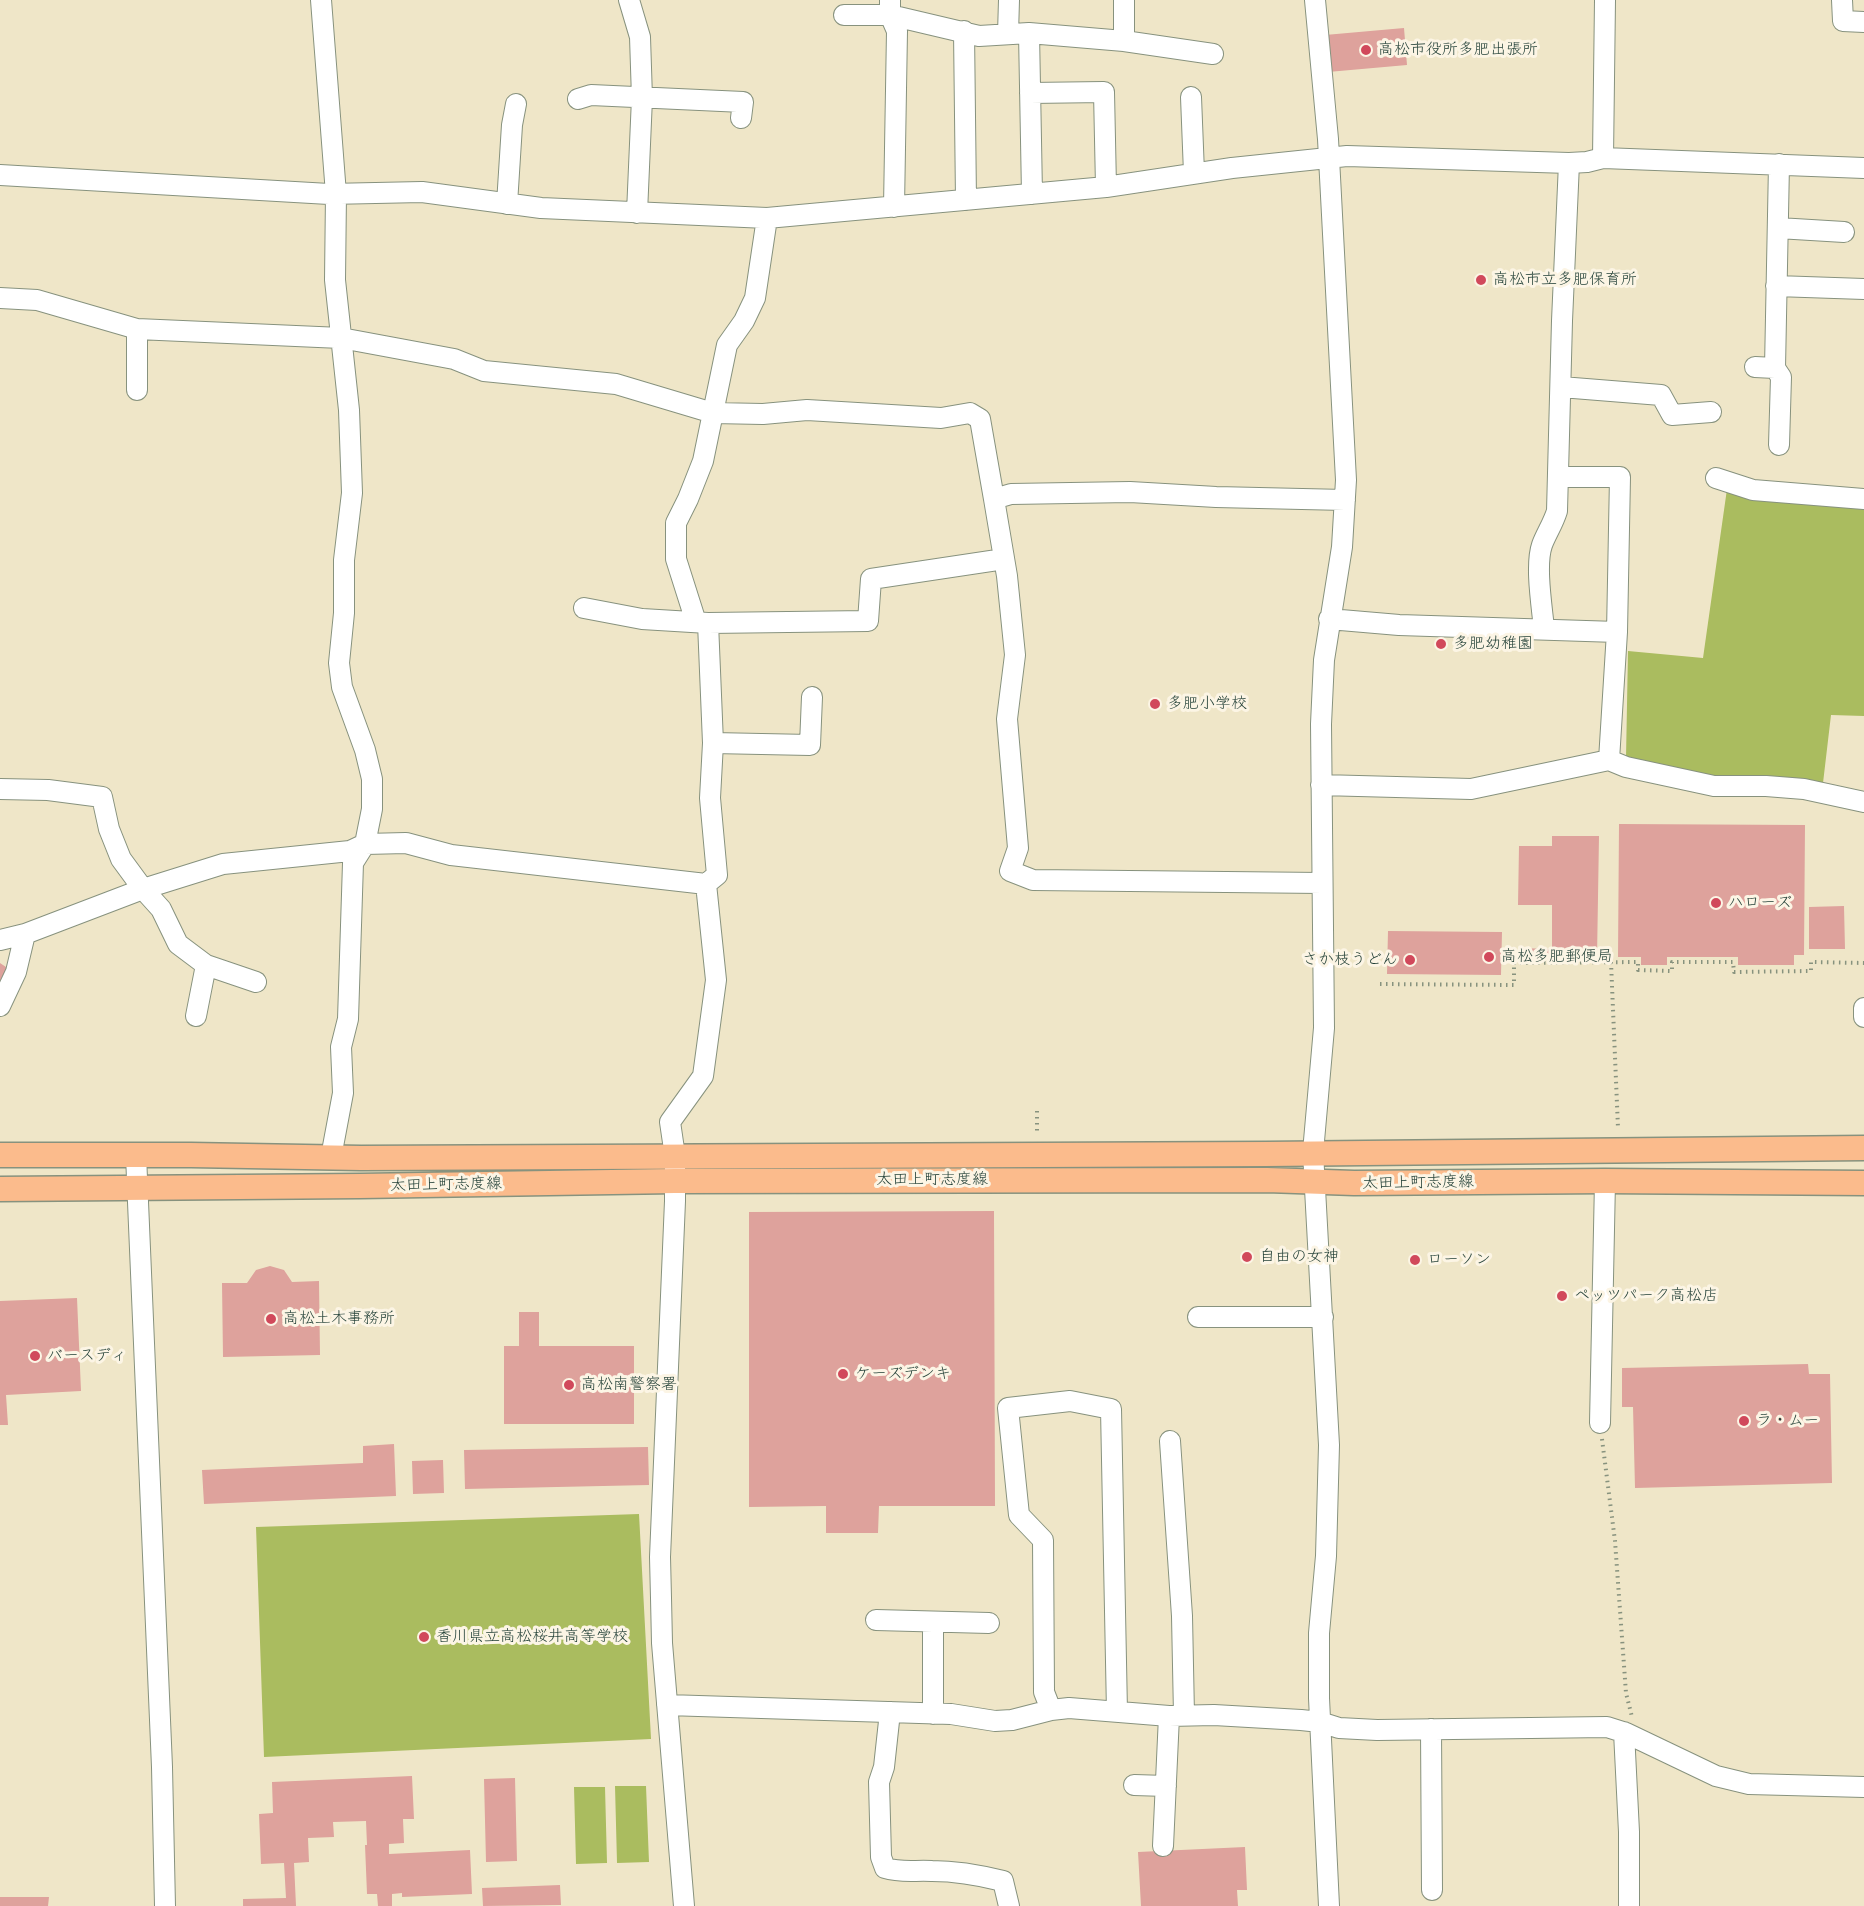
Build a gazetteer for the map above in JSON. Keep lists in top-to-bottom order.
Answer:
{
  "streets": {
    "main road": ["太田上町志度線"]
  },
  "places": [
    "高松市役所多肥出張所",
    "高松市立多肥保育所",
    "多肥幼稚園",
    "多肥小学校",
    "ハローズ",
    "高松多肥郵便局",
    "さか枝うどん",
    "自由の女神",
    "ローソン",
    "ペッツパーク高松店",
    "高松土木事務所",
    "バースディ",
    "ケーズデンキ",
    "高松南警察署",
    "ラ・ムー",
    "香川県立高松桜井高等学校"
  ]
}
